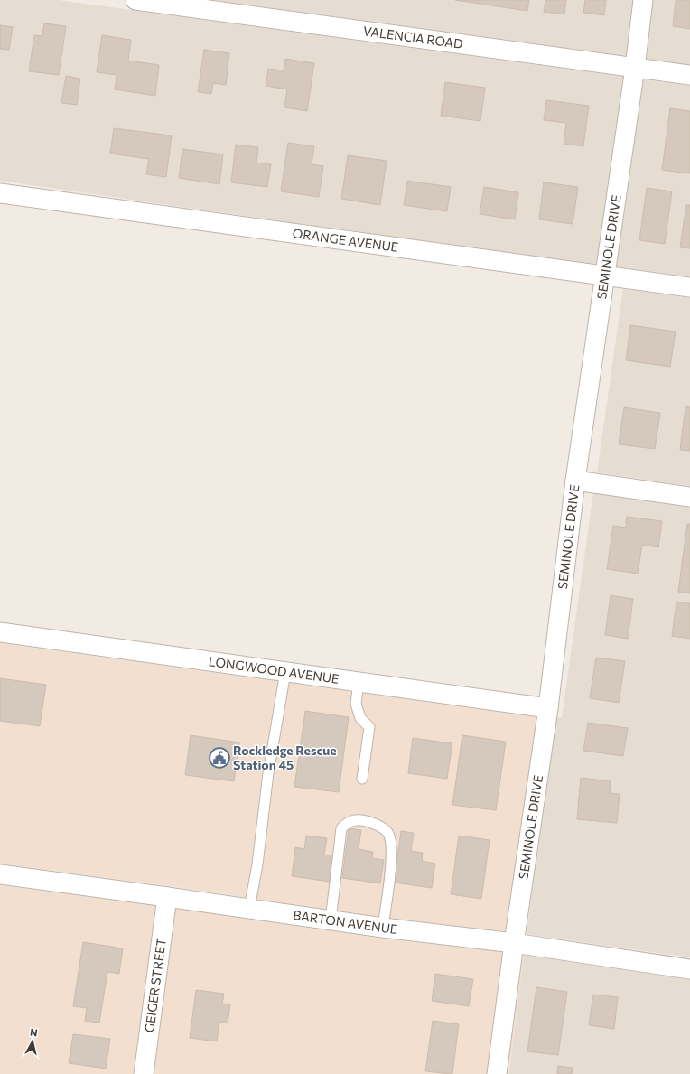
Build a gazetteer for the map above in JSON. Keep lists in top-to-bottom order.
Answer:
{
  "streets": {
    "street": [
      "VALENCIA ROAD",
      "ORANGE AVENUE",
      "SEMINOLE DRIVE",
      "LONGWOOD AVENUE",
      "BARTON AVENUE",
      "GEIGER STREET"
    ]
  },
  "crossings": [
    ["VALENCIA ROAD", "SEMINOLE DRIVE"],
    ["ORANGE AVENUE", "SEMINOLE DRIVE"],
    ["SEMINOLE DRIVE", "LONGWOOD AVENUE"],
    ["SEMINOLE DRIVE", "BARTON AVENUE"],
    ["BARTON AVENUE", "GEIGER STREET"]
  ],
  "places": {
    "public building": ["Rockledge Rescue Station 45"]
  },
  "north": "top"
}
